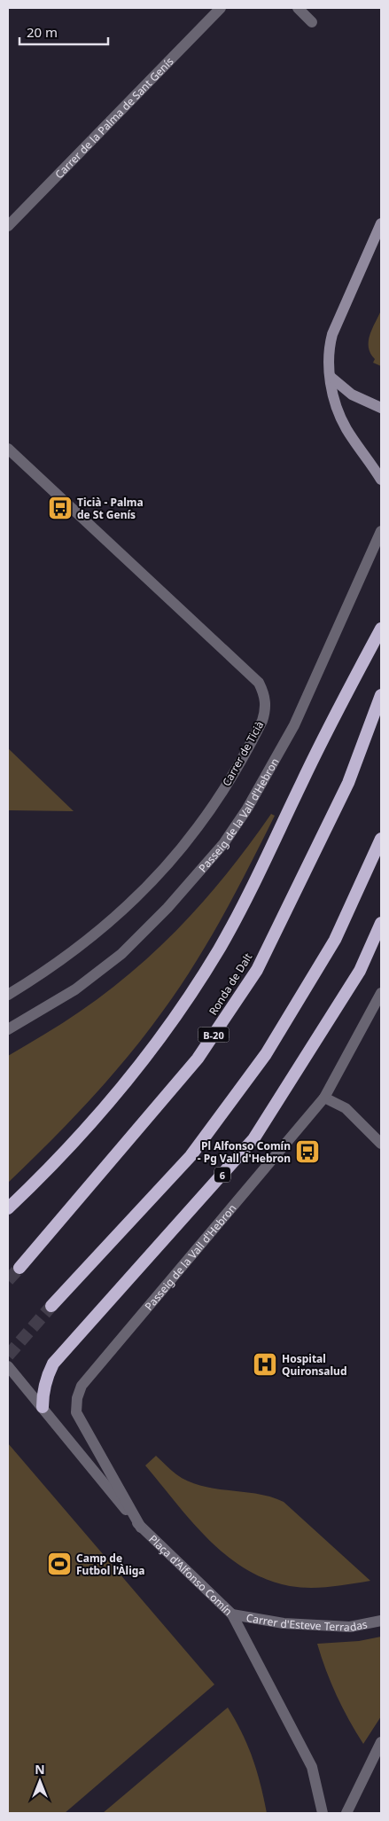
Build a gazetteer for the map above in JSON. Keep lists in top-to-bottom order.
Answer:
{
  "streets": {
    "highway": ["Ronda de Dalt", "B-20", "6"],
    "street": [
      "Carrer de la Palma de Sant Genís",
      "Carrer de Ticià",
      "Passeig de la Vall d'Hebron",
      "Plaça d'Alfonso Comín",
      "Carrer d'Esteve Terradas"
    ]
  },
  "crossings": [
    ["Passeig de la Vall d'Hebron", "Plaça d'Alfonso Comín"],
    ["6", "Plaça d'Alfonso Comín"],
    ["Plaça d'Alfonso Comín", "Carrer d'Esteve Terradas"]
  ],
  "places": {
    "bus stop": ["Ticià - Palma de St Genís", "Pl Alfonso Comín - Pg Vall d'Hebron"],
    "hospital": ["Hospital Quironsalud"],
    "sports": ["Camp de Futbol l'Àliga"]
  },
  "scale_bar": "20 m",
  "north": "top"
}
